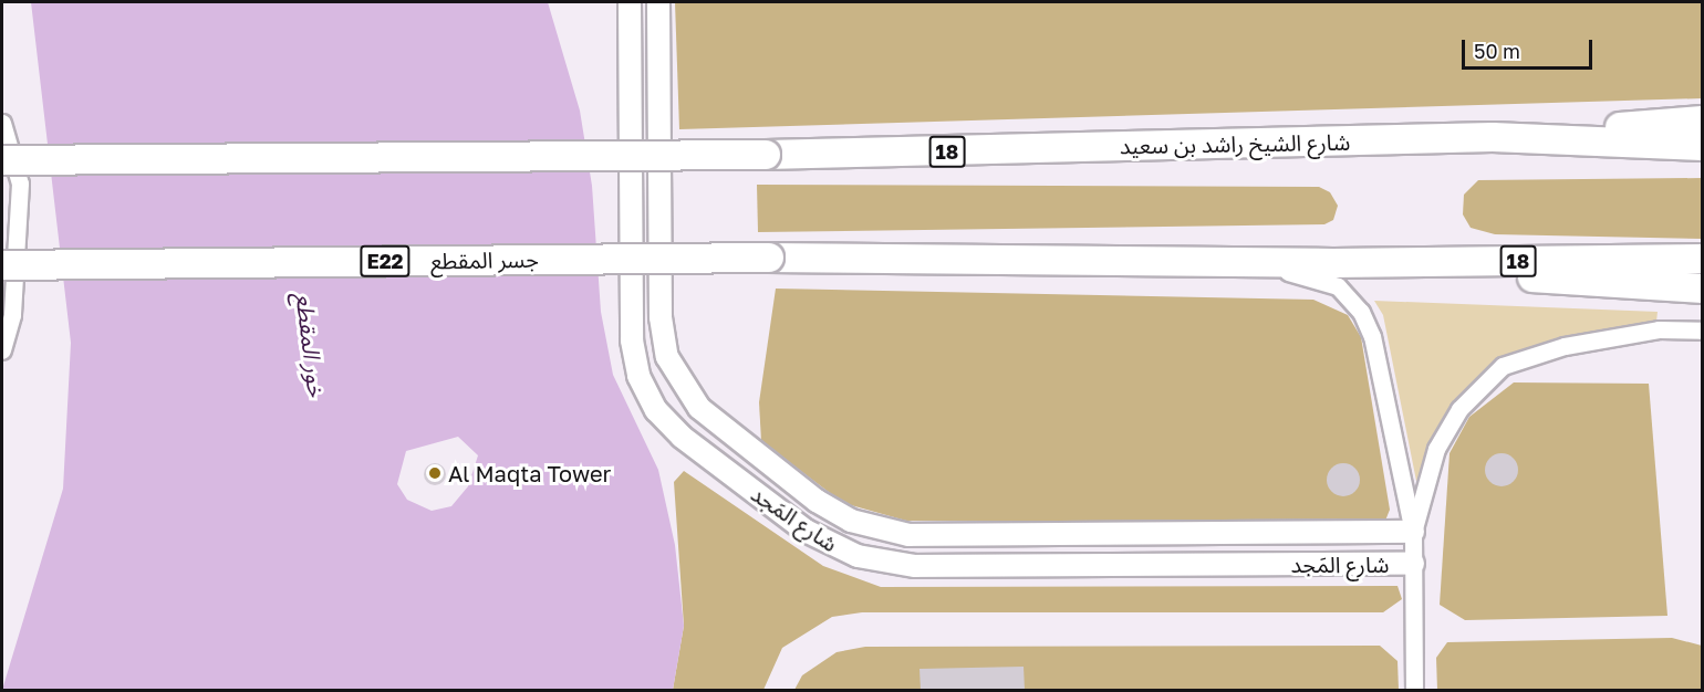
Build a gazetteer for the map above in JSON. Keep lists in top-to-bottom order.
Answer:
{
  "streets": {
    "highway": [
      "شارع الشيخ راشد بن سعيد",
      "18",
      "جسر المقطع",
      "E22"
    ],
    "street": ["شارع المَجد"]
  },
  "crossings": [
    ["18", "جسر المقطع"]
  ],
  "water": ["خور المقطع"],
  "places": ["Al Maqta Tower"],
  "scale_bar": "50 m"
}
